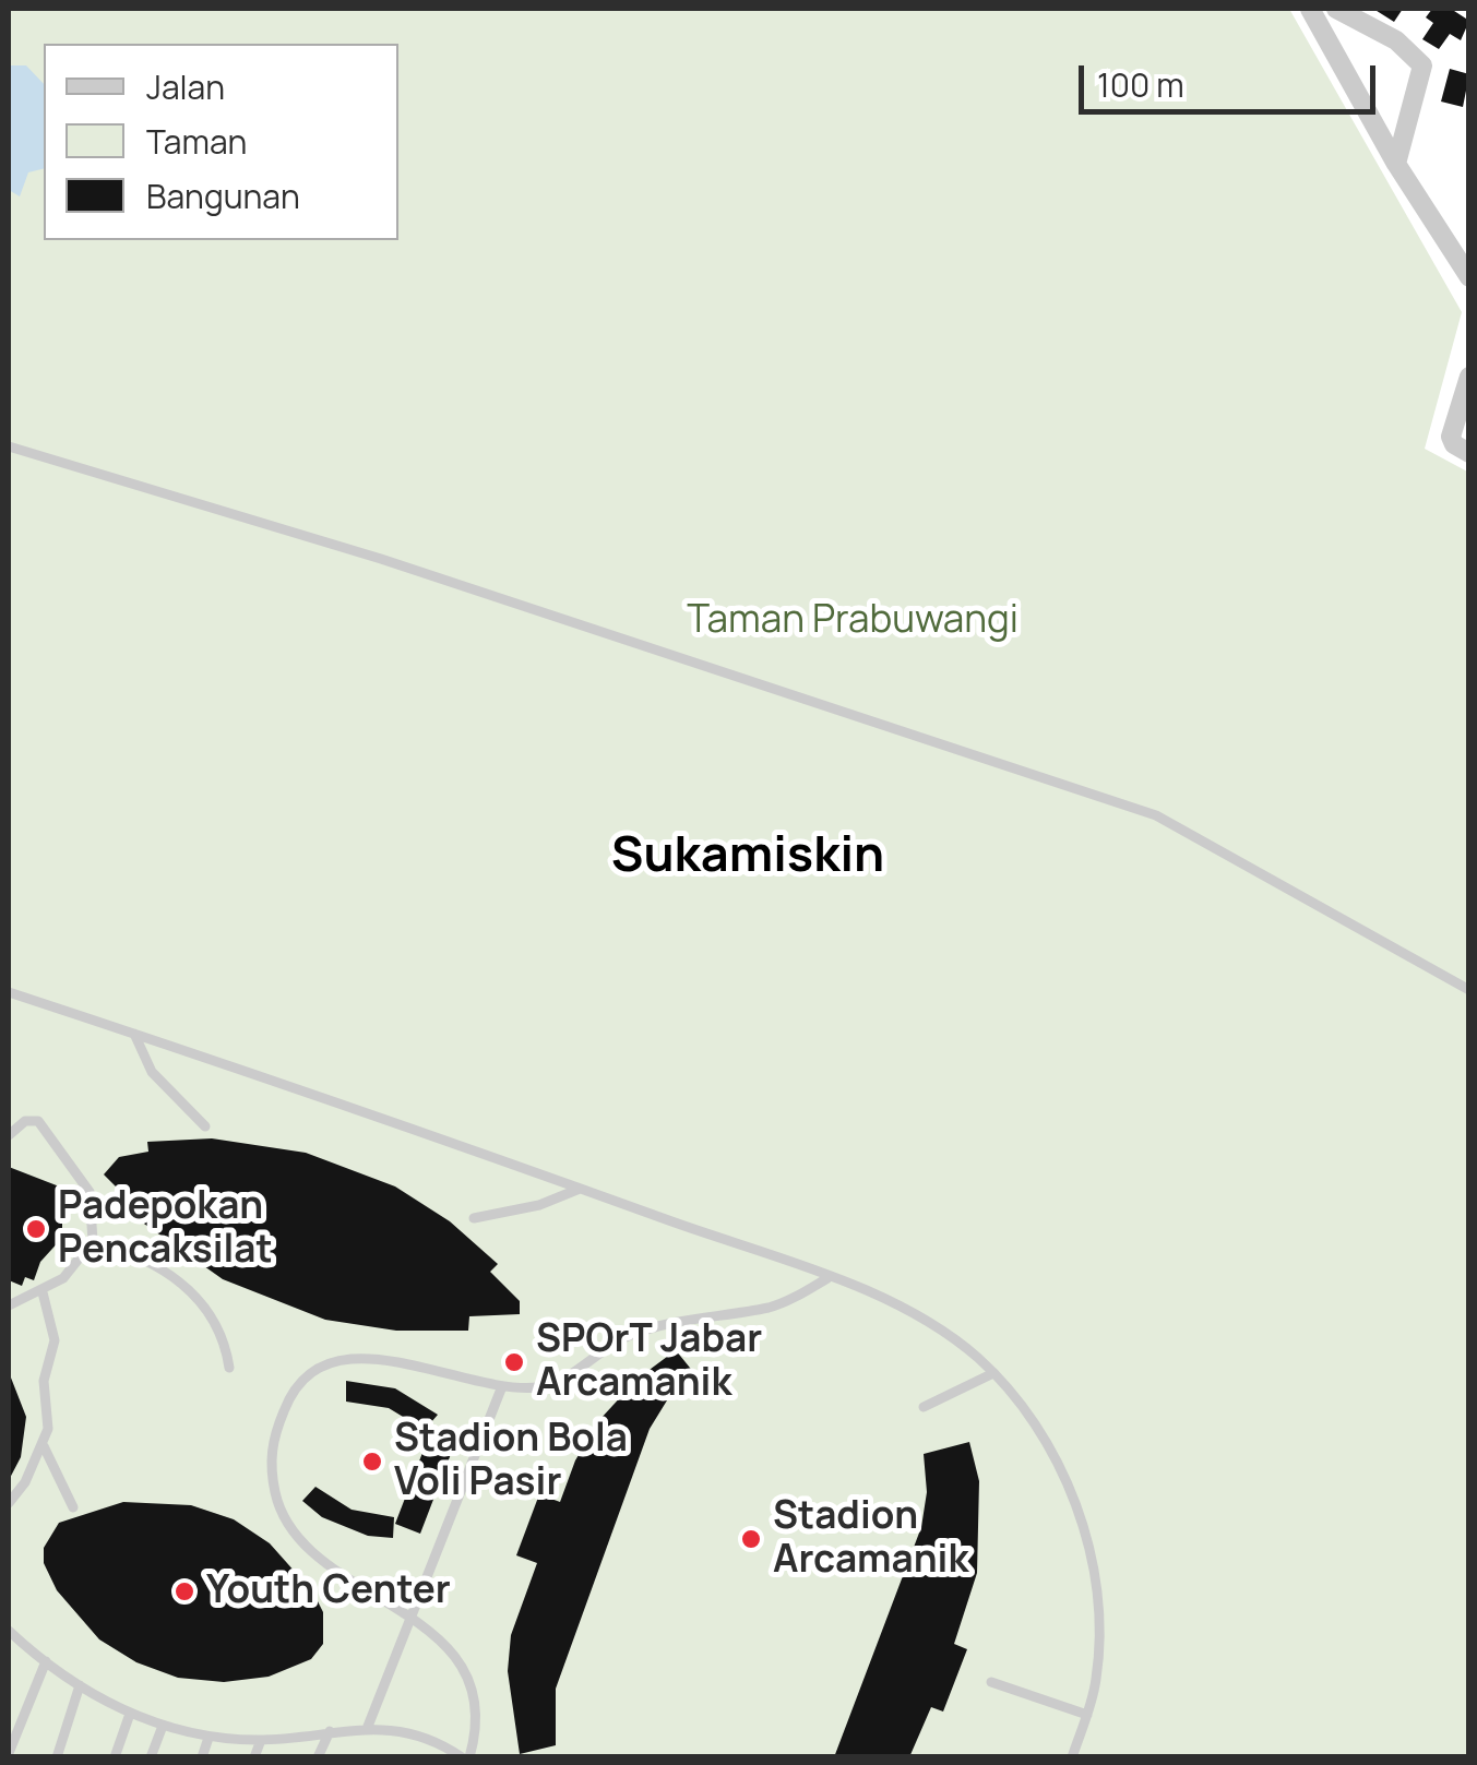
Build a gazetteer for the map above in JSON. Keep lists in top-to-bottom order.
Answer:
{
  "districts": ["Sukamiskin"],
  "parks": ["Taman Prabuwangi"],
  "places": [
    "Padepokan Pencaksilat",
    "SPOrT Jabar Arcamanik",
    "Stadion Bola Voli Pasir",
    "Stadion Arcamanik",
    "Youth Center"
  ],
  "legend": ["Jalan", "Taman", "Bangunan"],
  "scale_bar": "100 m"
}
